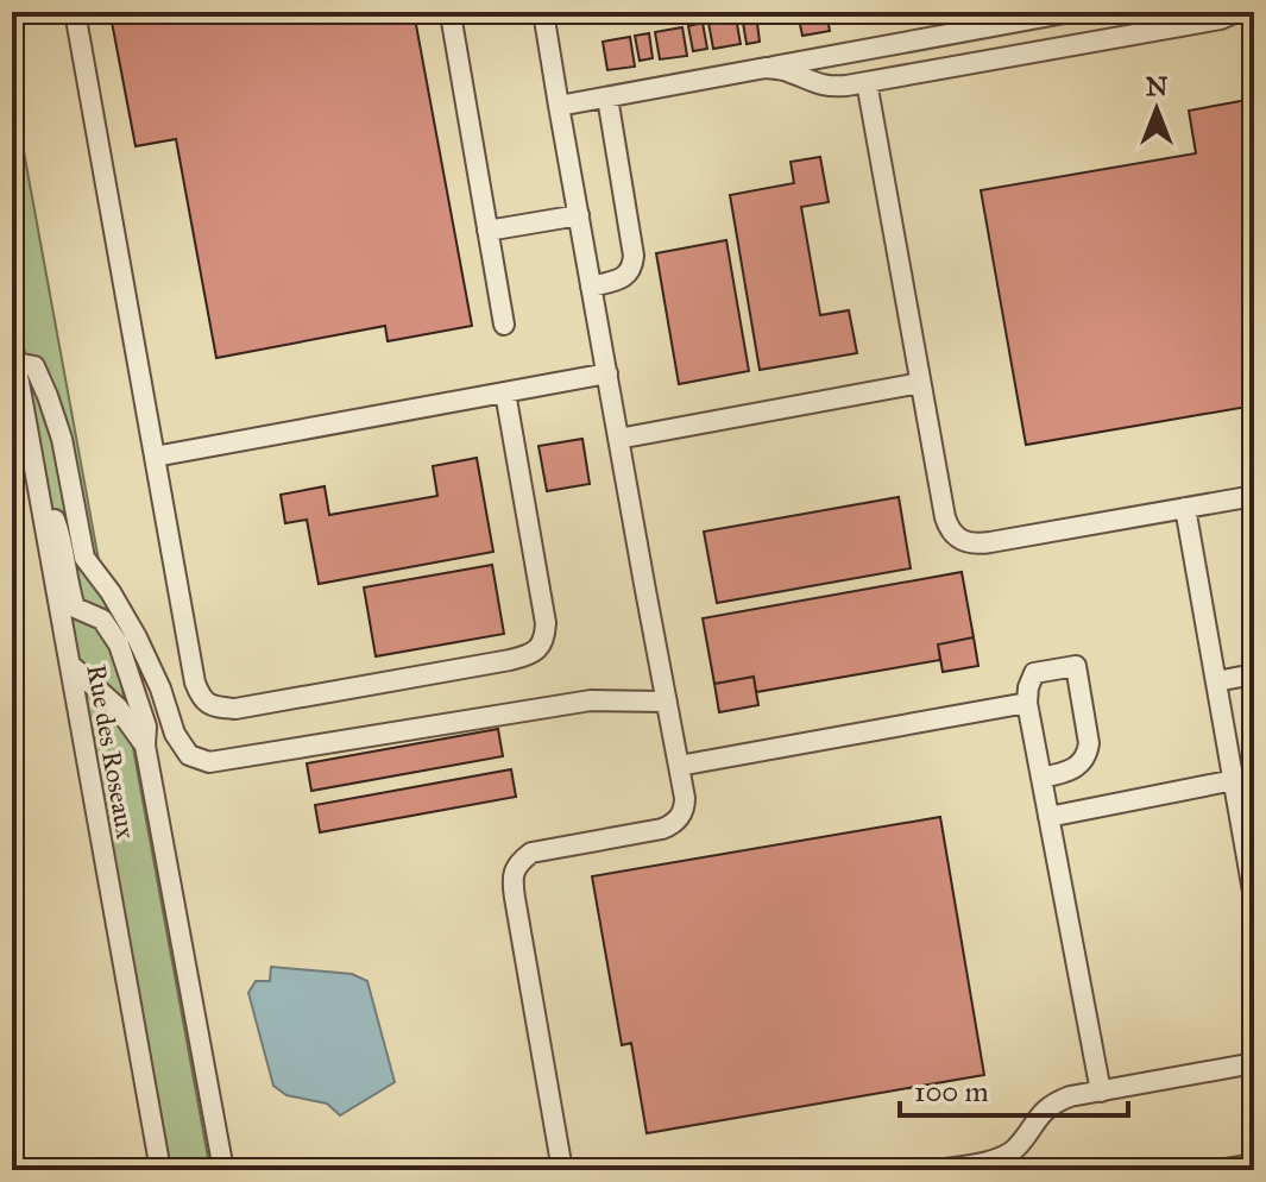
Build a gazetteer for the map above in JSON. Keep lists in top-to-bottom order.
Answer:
{
  "streets": {
    "street": ["Rue des Roseaux"]
  },
  "scale_bar": "100 m",
  "north": "top"
}
